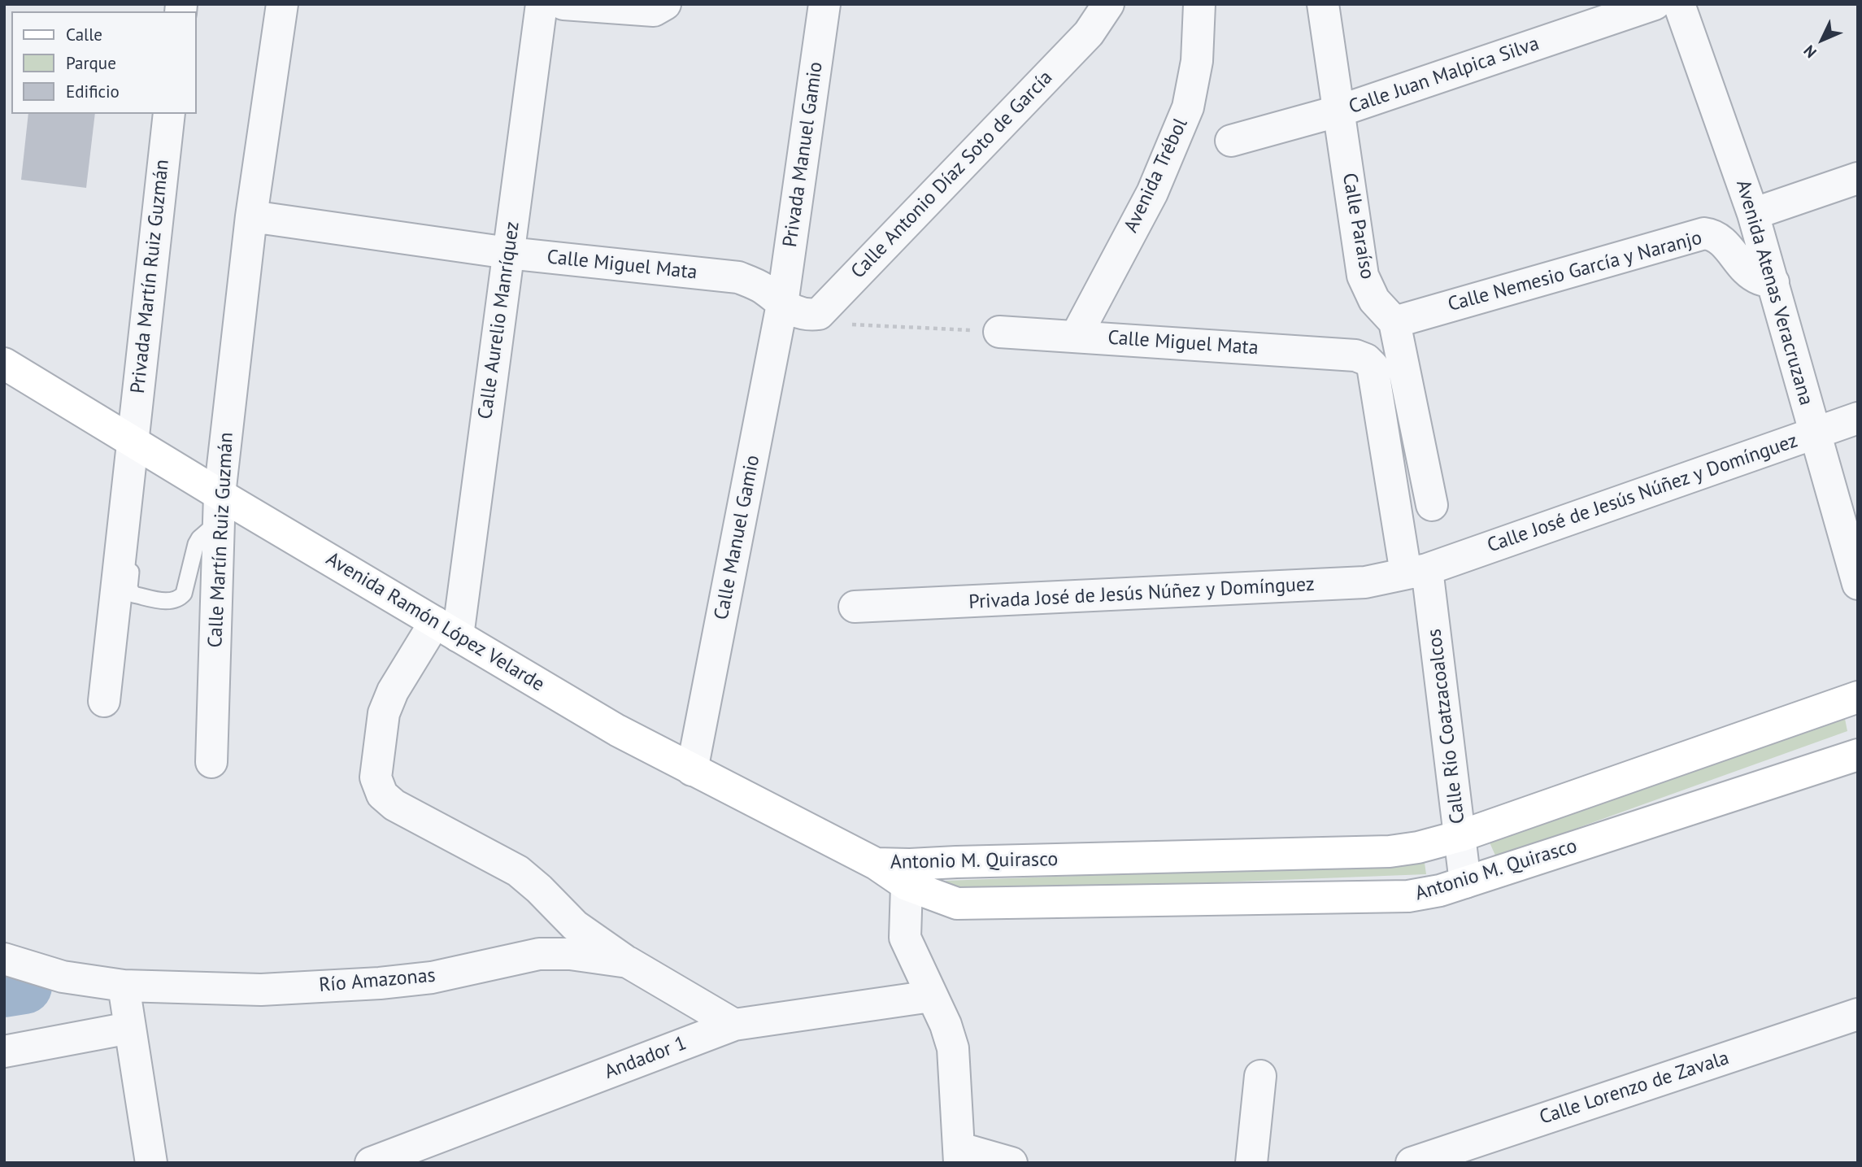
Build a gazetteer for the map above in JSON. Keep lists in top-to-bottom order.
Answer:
{
  "streets": {
    "main road": ["Avenida Ramón López Velarde", "Antonio M. Quirasco"],
    "street": [
      "Calle Juan Malpica Silva",
      "Privada Manuel Gamio",
      "Calle Antonio Díaz Soto de García",
      "Avenida Trébol",
      "Calle Paraíso",
      "Calle Miguel Mata",
      "Calle Nemesio García y Naranjo",
      "Privada Martín Ruiz Guzmán",
      "Avenida Atenas Veracruzana",
      "Calle Aurelio Manríquez",
      "Calle José de Jesús Núñez y Domínguez",
      "Calle Manuel Gamio",
      "Calle Martín Ruiz Guzmán",
      "Privada José de Jesús Núñez y Domínguez",
      "Calle Río Coatzacoalcos",
      "Río Amazonas",
      "Andador 1",
      "Calle Lorenzo de Zavala"
    ]
  },
  "crossings": [
    ["Calle Juan Malpica Silva", "Calle Paraíso"],
    ["Privada Manuel Gamio", "Calle Miguel Mata"],
    ["Privada Manuel Gamio", "Calle Manuel Gamio"],
    ["Avenida Trébol", "Calle Miguel Mata"],
    ["Calle Paraíso", "Calle Nemesio García y Naranjo"],
    ["Calle Miguel Mata", "Calle Aurelio Manríquez"],
    ["Calle Miguel Mata", "Calle Manuel Gamio"],
    ["Calle Miguel Mata", "Calle Martín Ruiz Guzmán"],
    ["Calle Miguel Mata", "Calle Río Coatzacoalcos"],
    ["Calle Nemesio García y Naranjo", "Avenida Atenas Veracruzana"],
    ["Privada Martín Ruiz Guzmán", "Avenida Ramón López Velarde"],
    ["Avenida Atenas Veracruzana", "Calle José de Jesús Núñez y Domínguez"],
    ["Calle Aurelio Manríquez", "Avenida Ramón López Velarde"],
    ["Calle José de Jesús Núñez y Domínguez", "Privada José de Jesús Núñez y Domínguez"],
    ["Calle José de Jesús Núñez y Domínguez", "Calle Río Coatzacoalcos"],
    ["Calle Manuel Gamio", "Avenida Ramón López Velarde"],
    ["Calle Martín Ruiz Guzmán", "Avenida Ramón López Velarde"],
    ["Privada José de Jesús Núñez y Domínguez", "Calle Río Coatzacoalcos"],
    ["Avenida Ramón López Velarde", "Antonio M. Quirasco"],
    ["Calle Río Coatzacoalcos", "Antonio M. Quirasco"],
    ["Río Amazonas", "Andador 1"]
  ],
  "legend": ["Calle", "Parque", "Edificio"],
  "north": "bottom left"
}
